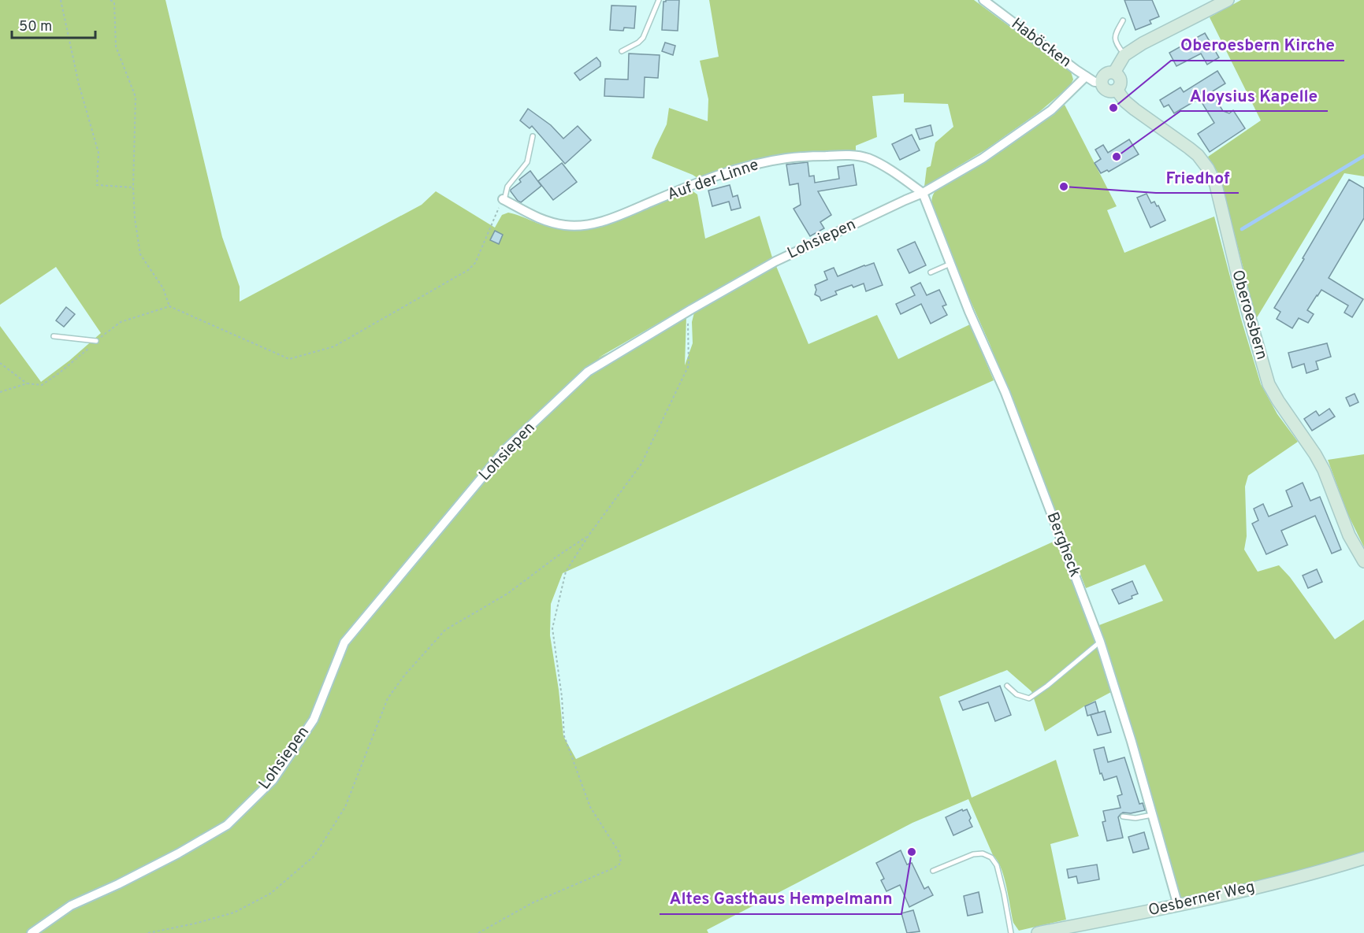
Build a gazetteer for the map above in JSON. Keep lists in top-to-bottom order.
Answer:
{
  "streets": {
    "street": [
      "Haböcken",
      "Auf der Linne",
      "Lohsiepen",
      "Oberoesbern",
      "Bergheck",
      "Oesberner Weg"
    ]
  },
  "crossings": [
    ["Haböcken", "Lohsiepen"],
    ["Haböcken", "Oberoesbern"],
    ["Auf der Linne", "Lohsiepen"],
    ["Auf der Linne", "Bergheck"],
    ["Lohsiepen", "Bergheck"],
    ["Bergheck", "Oesberner Weg"]
  ],
  "places": [
    "Oberoesbern Kirche",
    "Aloysius Kapelle",
    "Friedhof",
    "Altes Gasthaus Hempelmann"
  ],
  "scale_bar": "50 m"
}
